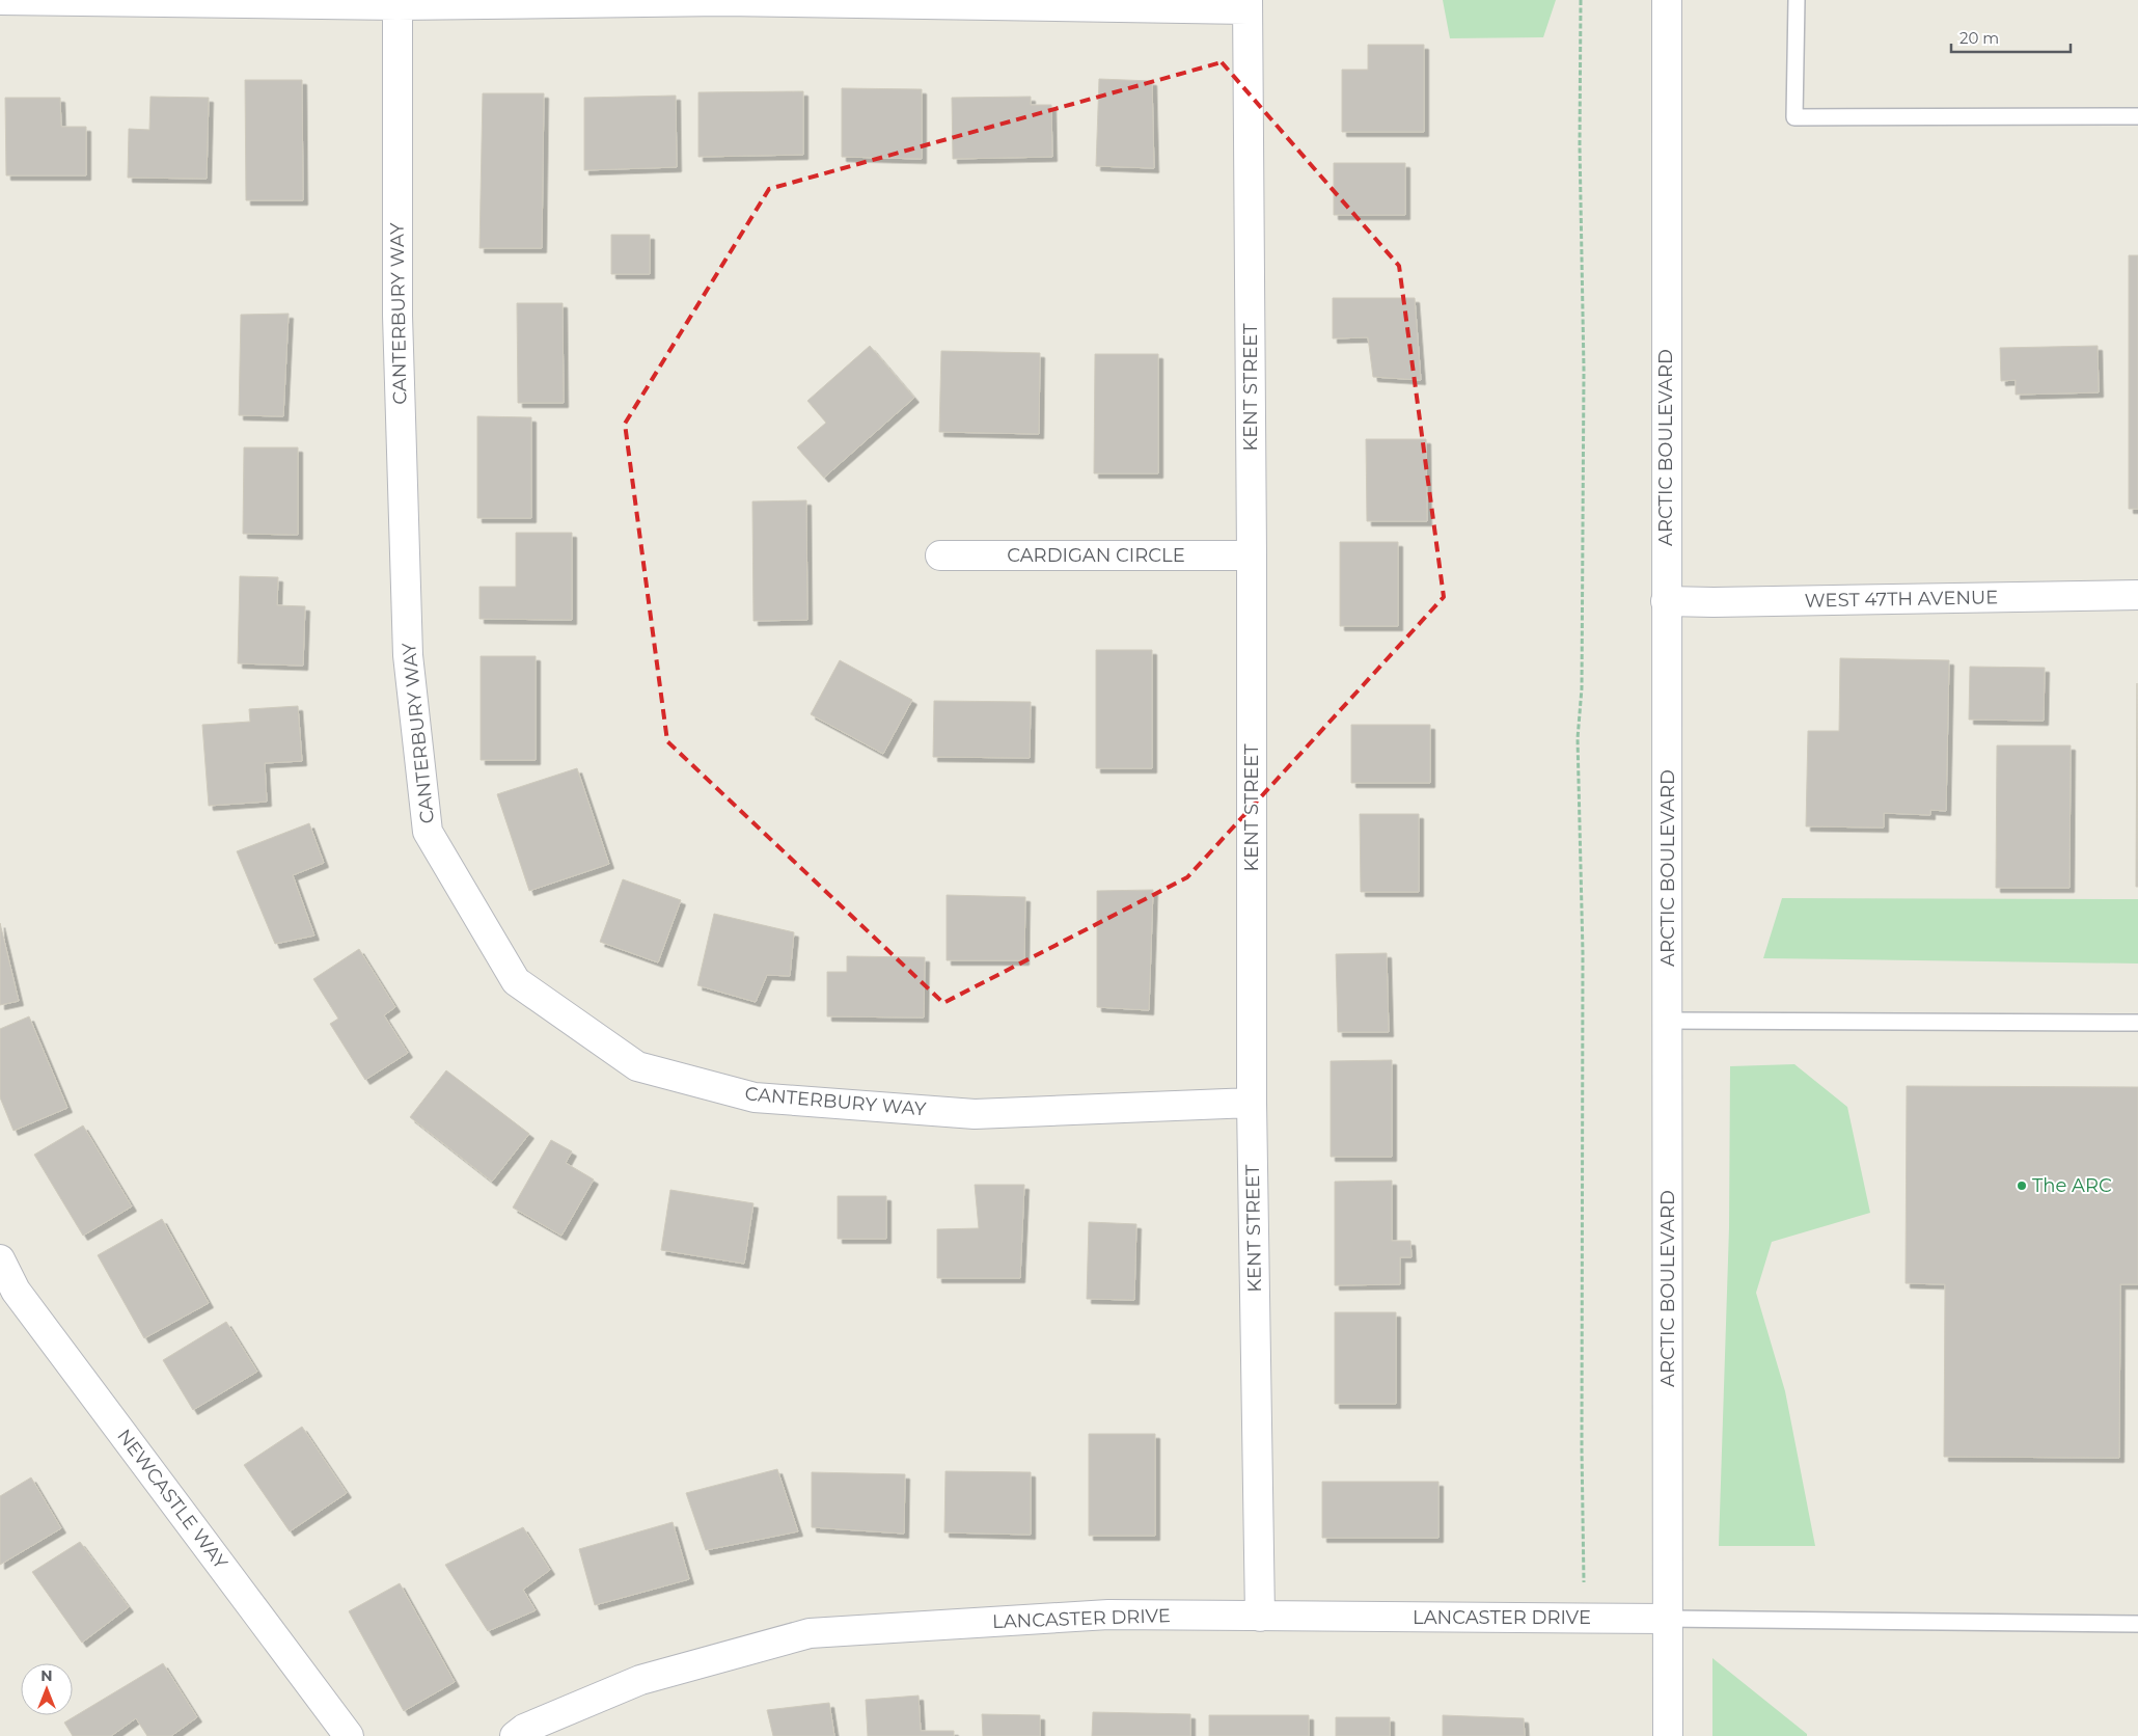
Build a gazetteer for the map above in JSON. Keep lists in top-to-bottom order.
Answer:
{
  "streets": {
    "street": [
      "CANTERBURY WAY",
      "KENT STREET",
      "ARCTIC BOULEVARD",
      "CARDIGAN CIRCLE",
      "WEST 47TH AVENUE",
      "NEWCASTLE WAY",
      "LANCASTER DRIVE"
    ]
  },
  "crossings": [
    ["CANTERBURY WAY", "KENT STREET"],
    ["KENT STREET", "CARDIGAN CIRCLE"],
    ["KENT STREET", "LANCASTER DRIVE"],
    ["ARCTIC BOULEVARD", "WEST 47TH AVENUE"],
    ["ARCTIC BOULEVARD", "LANCASTER DRIVE"]
  ],
  "places": ["The ARC"],
  "scale_bar": "20 m",
  "north": "top"
}
